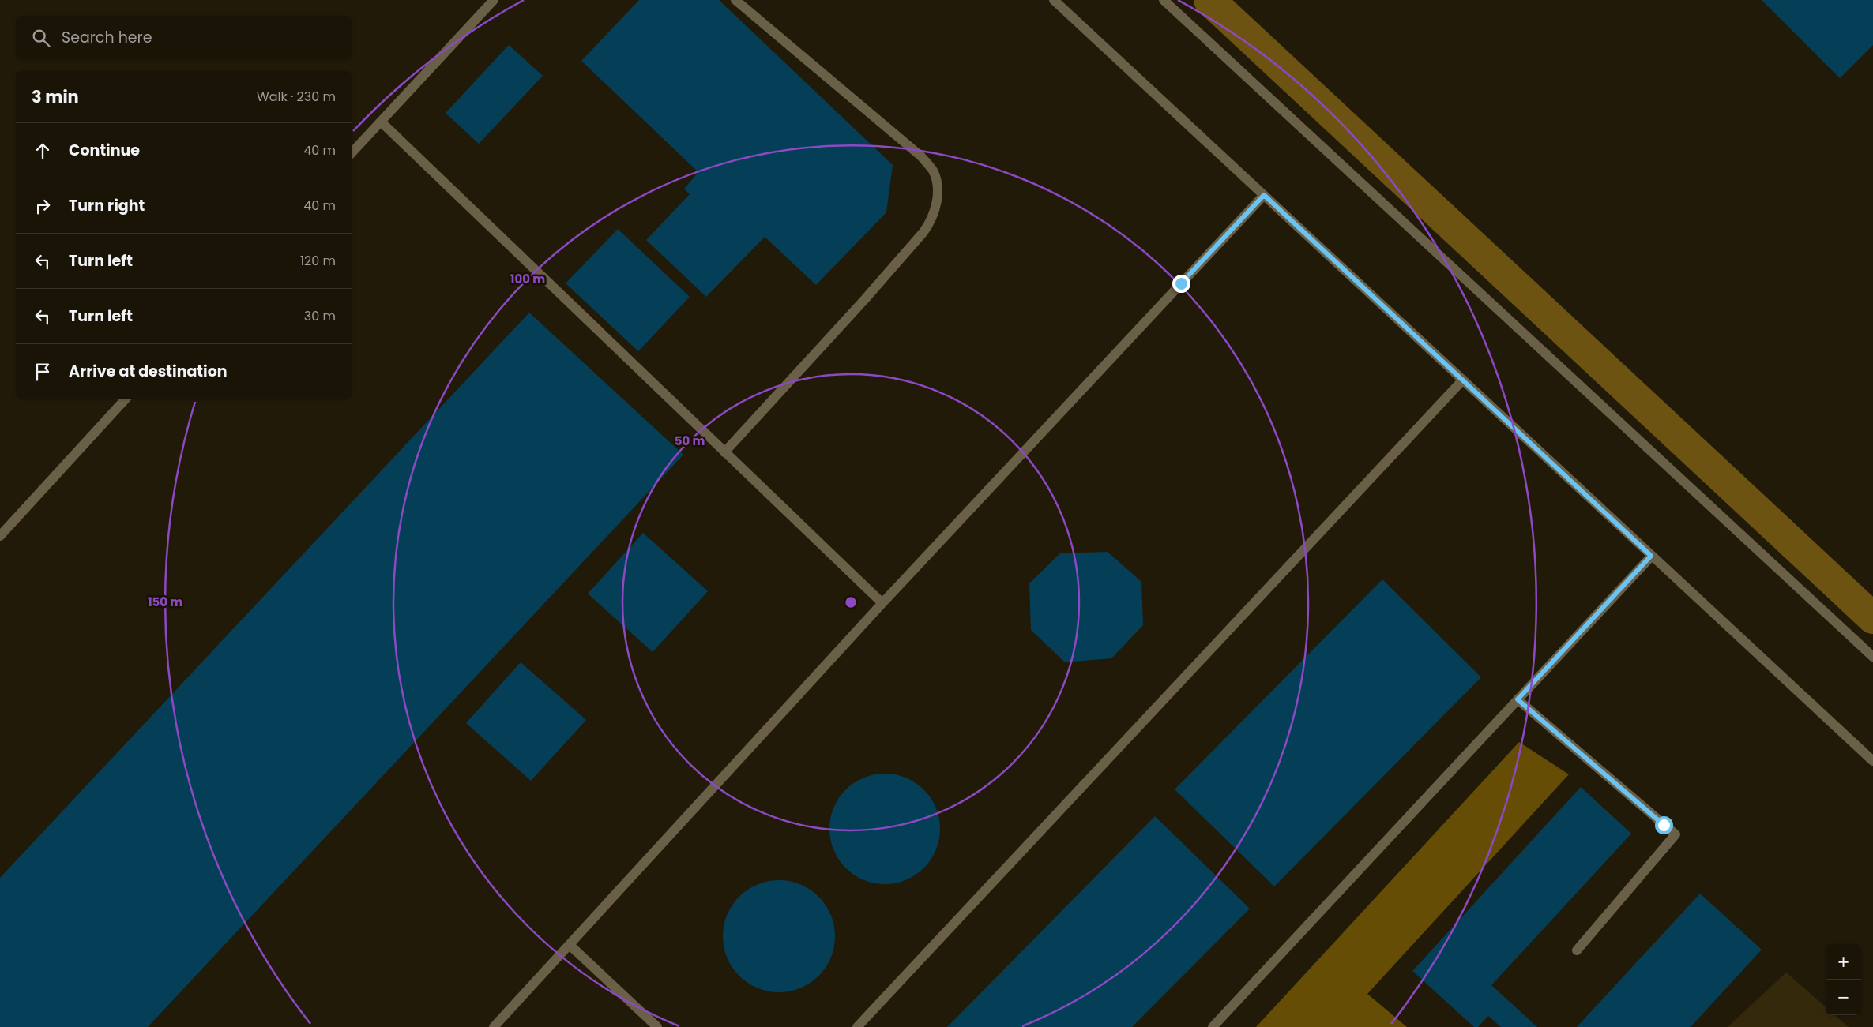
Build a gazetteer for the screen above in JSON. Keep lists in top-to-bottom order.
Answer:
{
  "page": {
    "search": "Search here",
    "heading": ["3 min", "Walk · 230 m"],
    "list": [
      ["Continue", "40 m"],
      ["Turn right", "40 m"],
      ["Turn left", "120 m"],
      ["Turn left", "30 m"],
      "Arrive at destination"
    ],
    "map_buttons": ["+", "−"]
  },
  "rings": ["100 m", "50 m", "150 m"]
}
